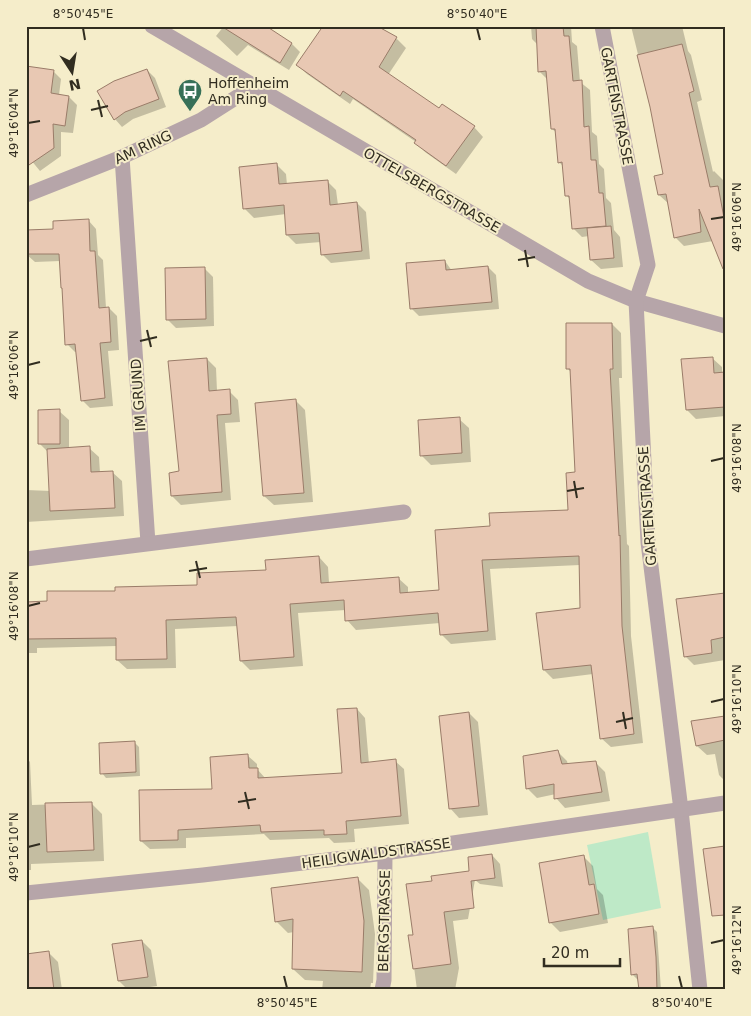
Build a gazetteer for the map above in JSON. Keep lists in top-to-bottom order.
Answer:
{
  "streets": {
    "street": [
      "GARTENSTRASSE",
      "AM RING",
      "OTTELSBERGSTRASSE",
      "IM GRUND",
      "HEILIGWALDSTRASSE",
      "BERGSTRASSE"
    ]
  },
  "crossings": [
    ["GARTENSTRASSE", "OTTELSBERGSTRASSE"],
    ["GARTENSTRASSE", "HEILIGWALDSTRASSE"],
    ["AM RING", "OTTELSBERGSTRASSE"],
    ["AM RING", "IM GRUND"],
    ["HEILIGWALDSTRASSE", "BERGSTRASSE"]
  ],
  "places": {
    "bus stop": ["Hoffenheim Am Ring"]
  },
  "scale_bar": "20 m",
  "north": "bottom",
  "coordinates": [
    "8°50'45\"E",
    "8°50'40\"E",
    "49°16'04\"N",
    "49°16'06\"N",
    "49°16'08\"N",
    "49°16'10\"N",
    "49°16'12\"N"
  ]
}
